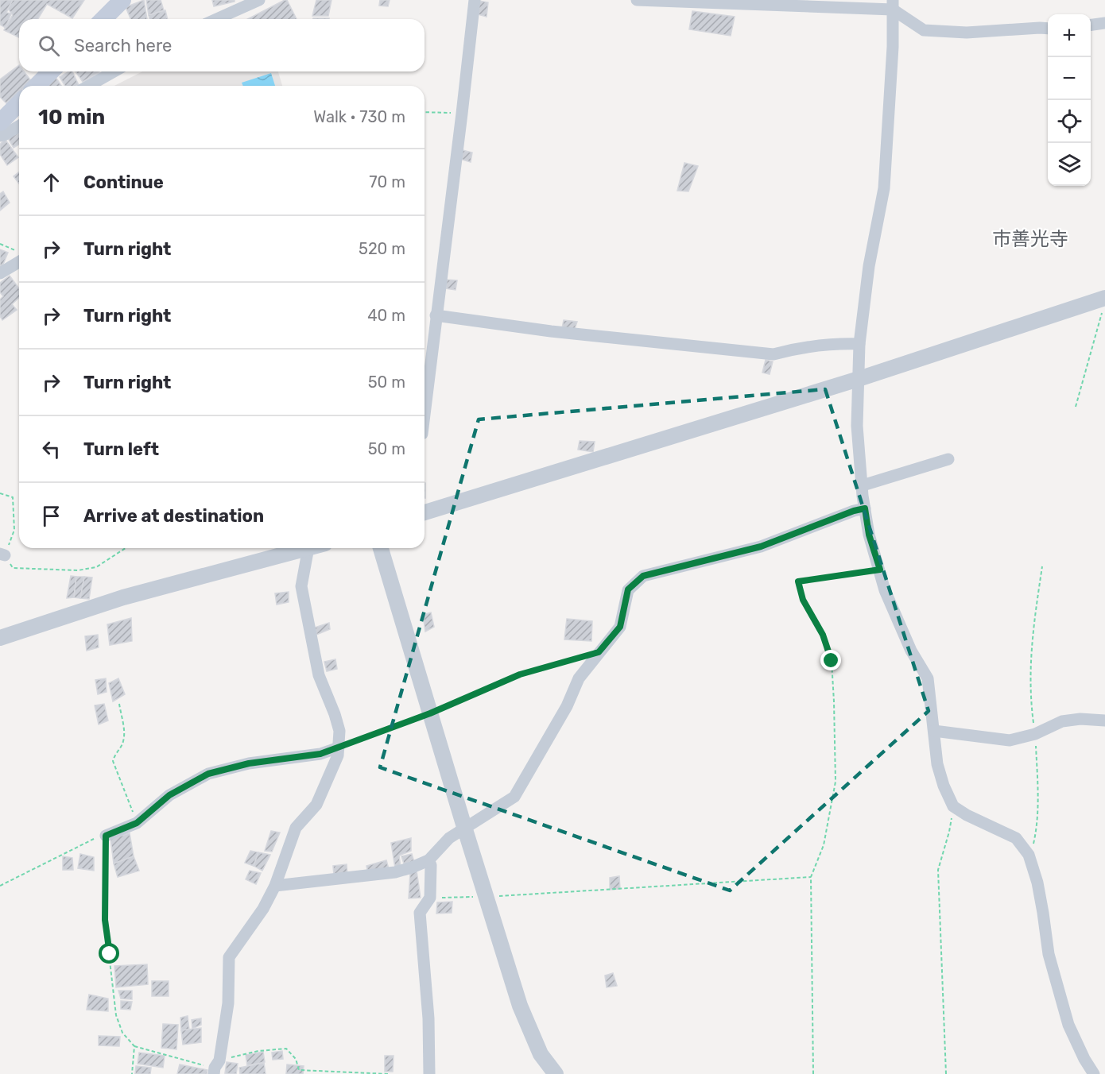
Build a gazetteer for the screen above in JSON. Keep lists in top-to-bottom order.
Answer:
{
  "districts": ["市善光寺"],
  "page": {
    "map_buttons": ["+", "−"],
    "search": "Search here",
    "heading": ["10 min", "Walk · 730 m"],
    "list": [
      ["Continue", "70 m"],
      ["Turn right", "520 m"],
      ["Turn right", "40 m"],
      ["Turn right", "50 m"],
      ["Turn left", "50 m"],
      "Arrive at destination"
    ]
  }
}
